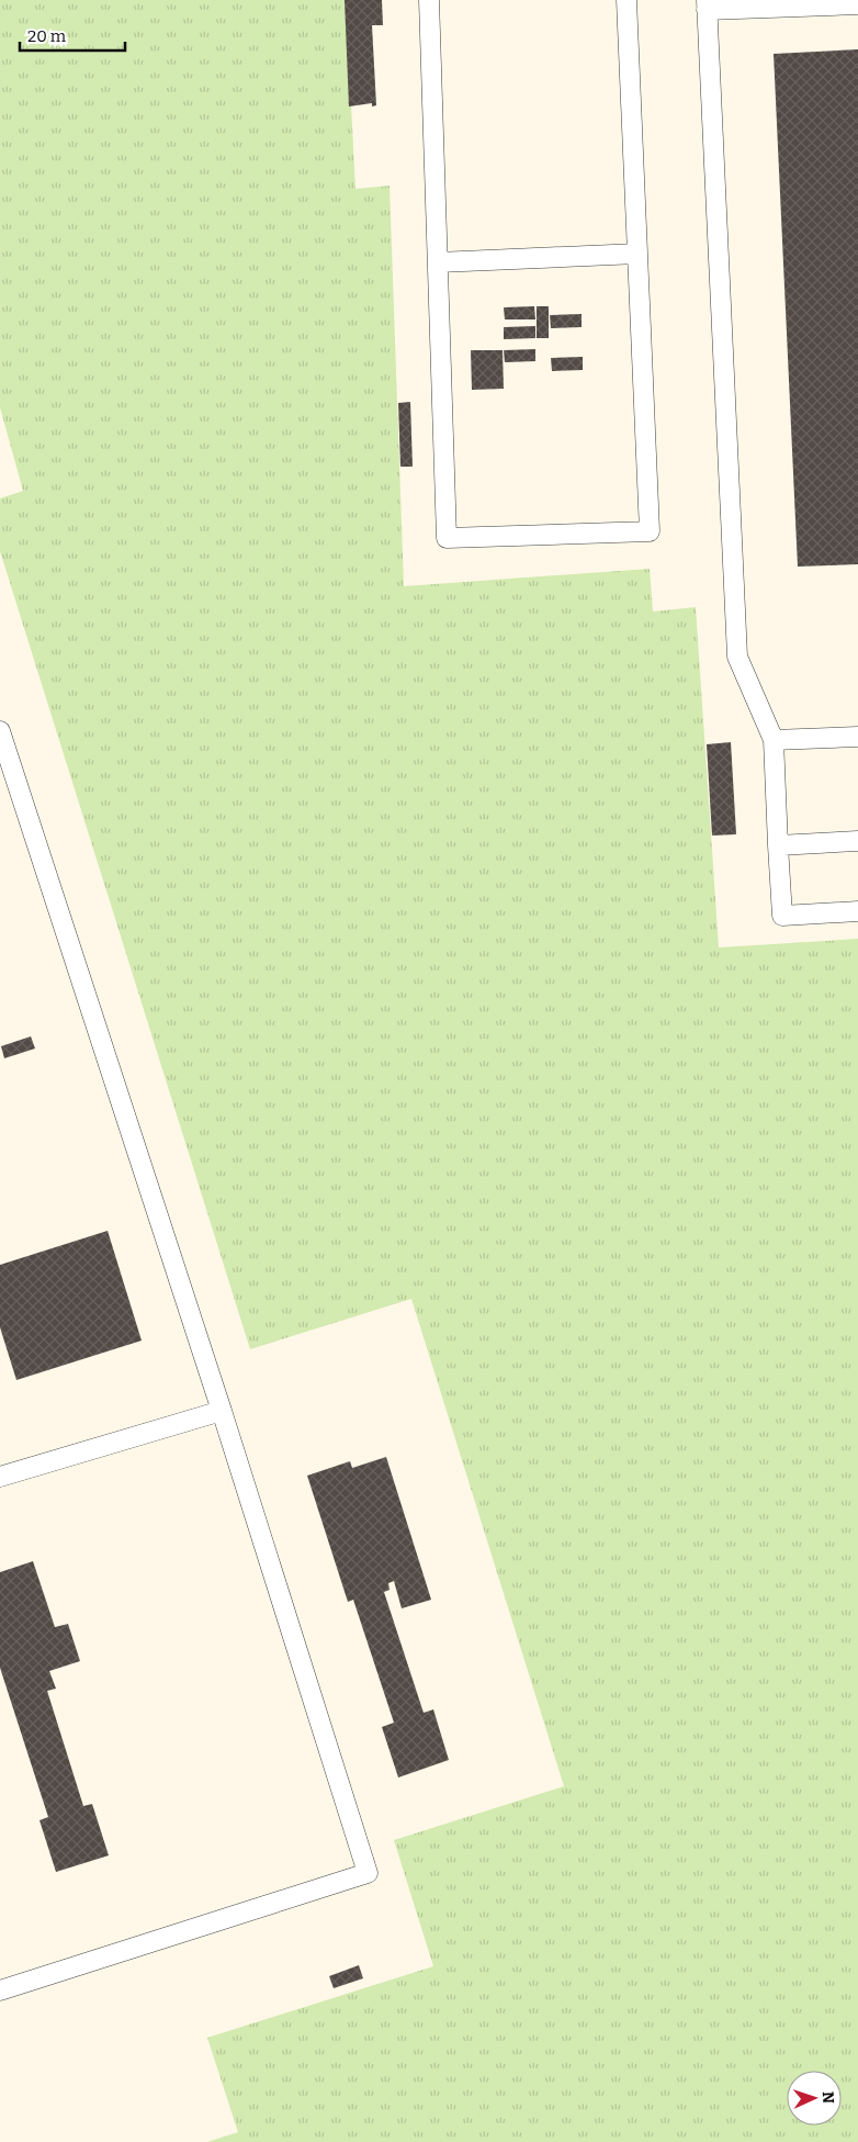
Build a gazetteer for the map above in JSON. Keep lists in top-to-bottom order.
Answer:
{
  "scale_bar": "20 m",
  "north": "right"
}
